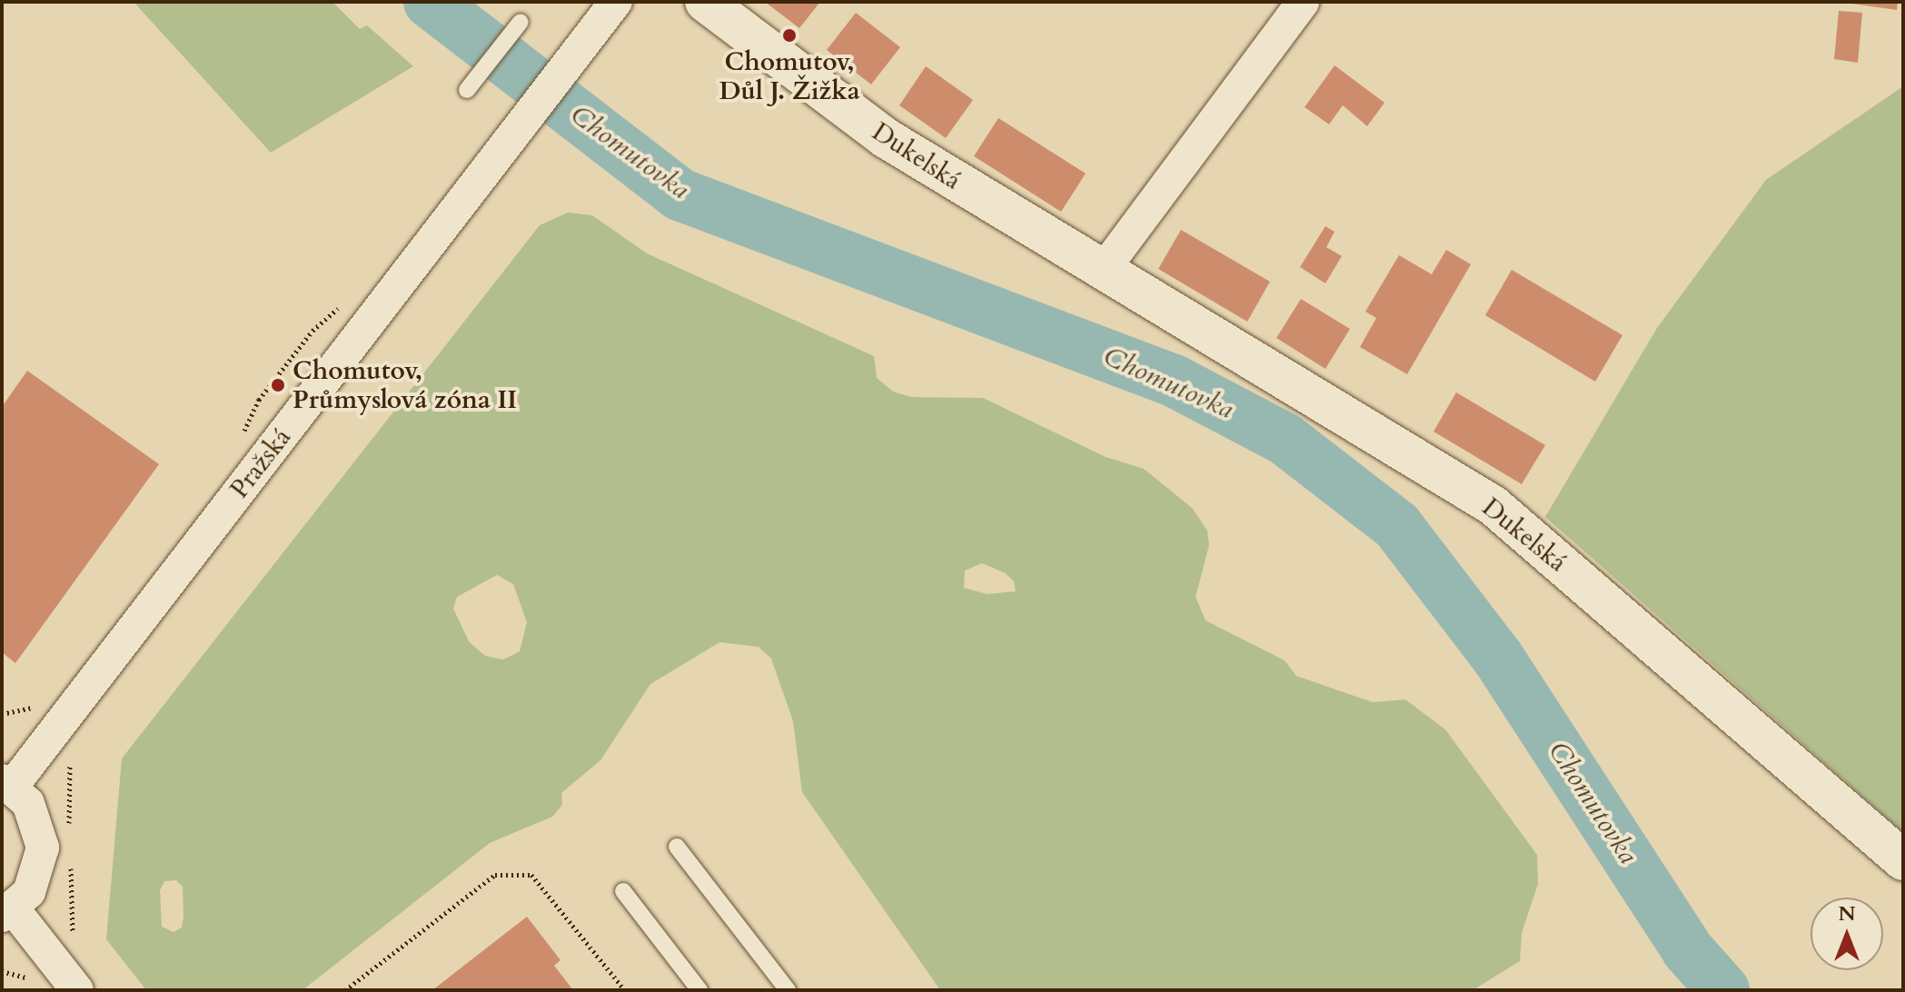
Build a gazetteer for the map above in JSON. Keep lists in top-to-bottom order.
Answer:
{
  "streets": {
    "street": ["Dukelská", "Pražská"]
  },
  "water": ["Chomutovka"],
  "places": ["Chomutov, Důl J. Žižka", "Chomutov, Průmyslová zóna II"],
  "north": "top"
}
